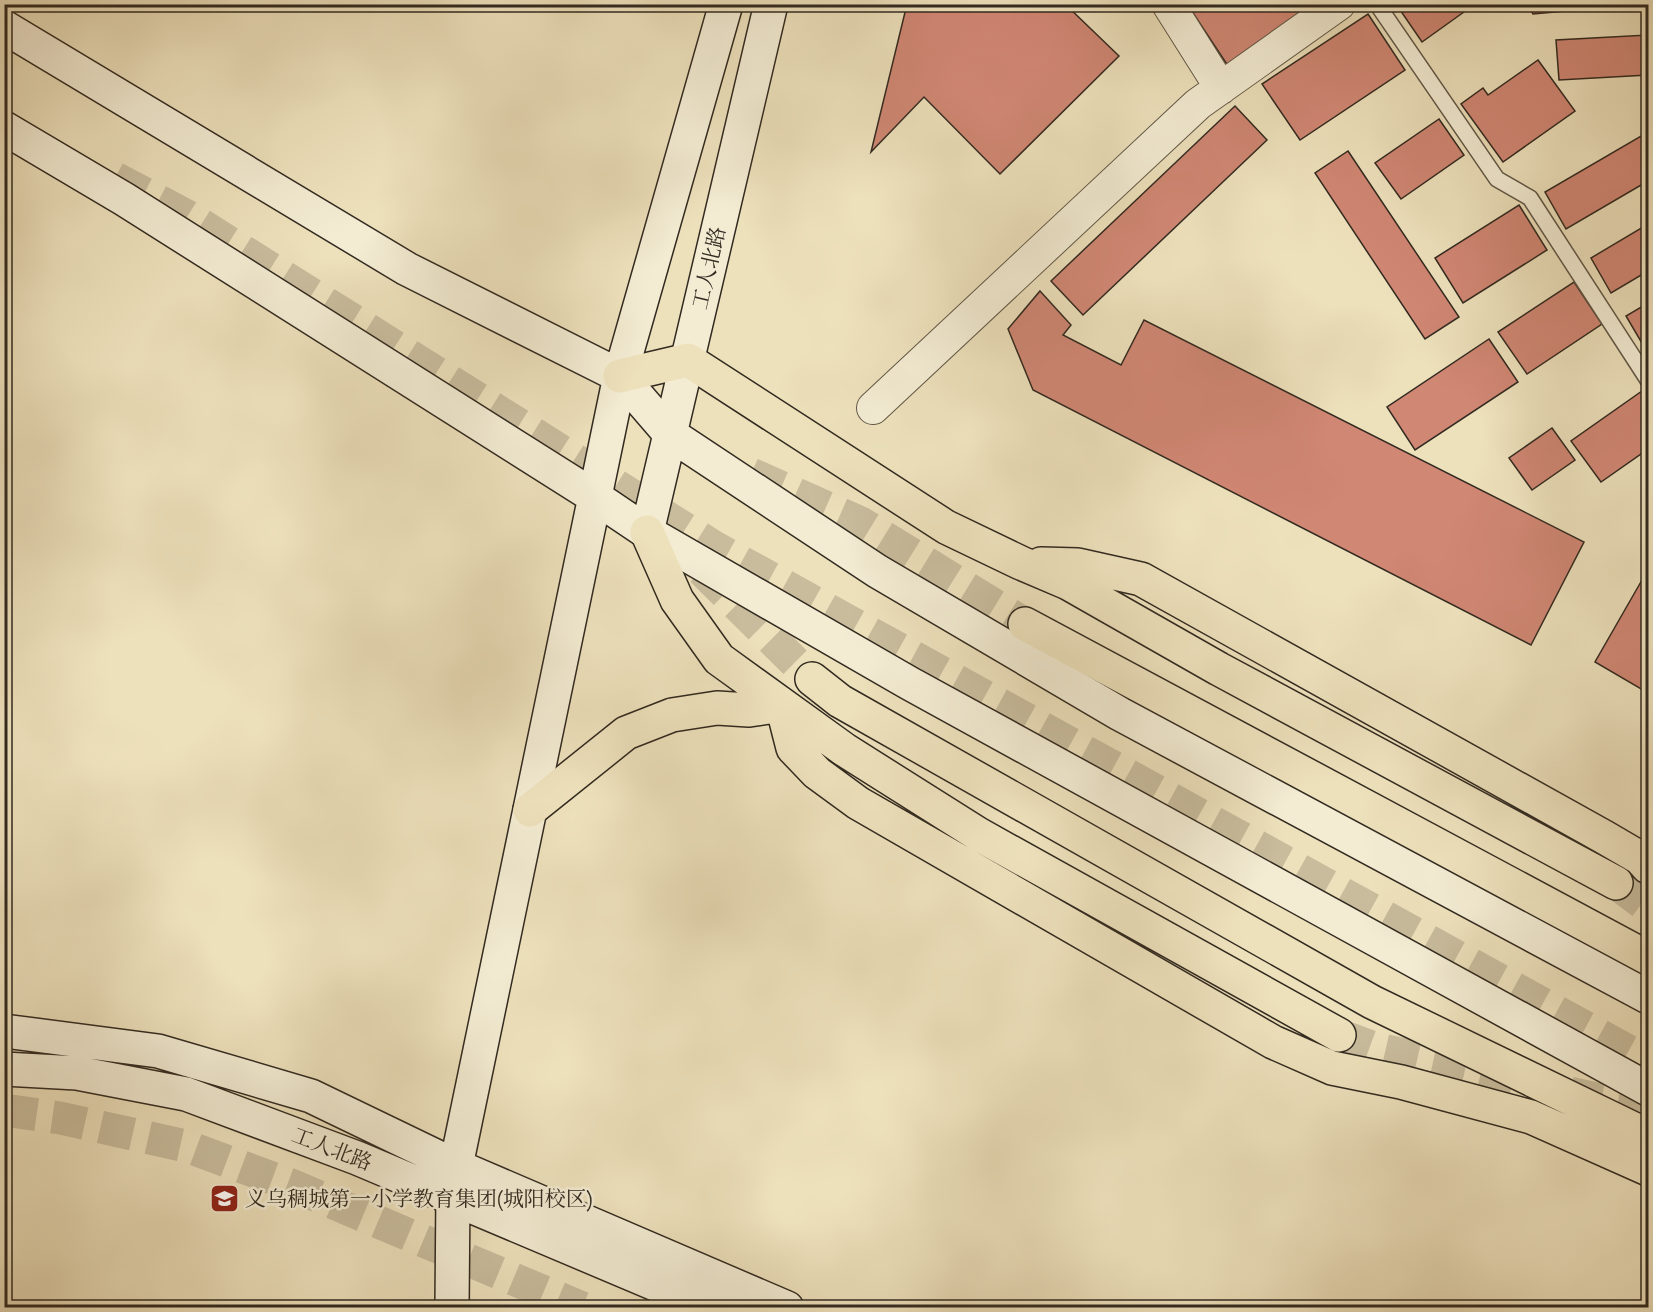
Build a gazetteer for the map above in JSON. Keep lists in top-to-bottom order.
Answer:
{
  "streets": {
    "main road": ["工人北路"]
  },
  "places": {
    "school or university": ["义乌稠城第一小学教育集团(城阳校区)"]
  }
}
